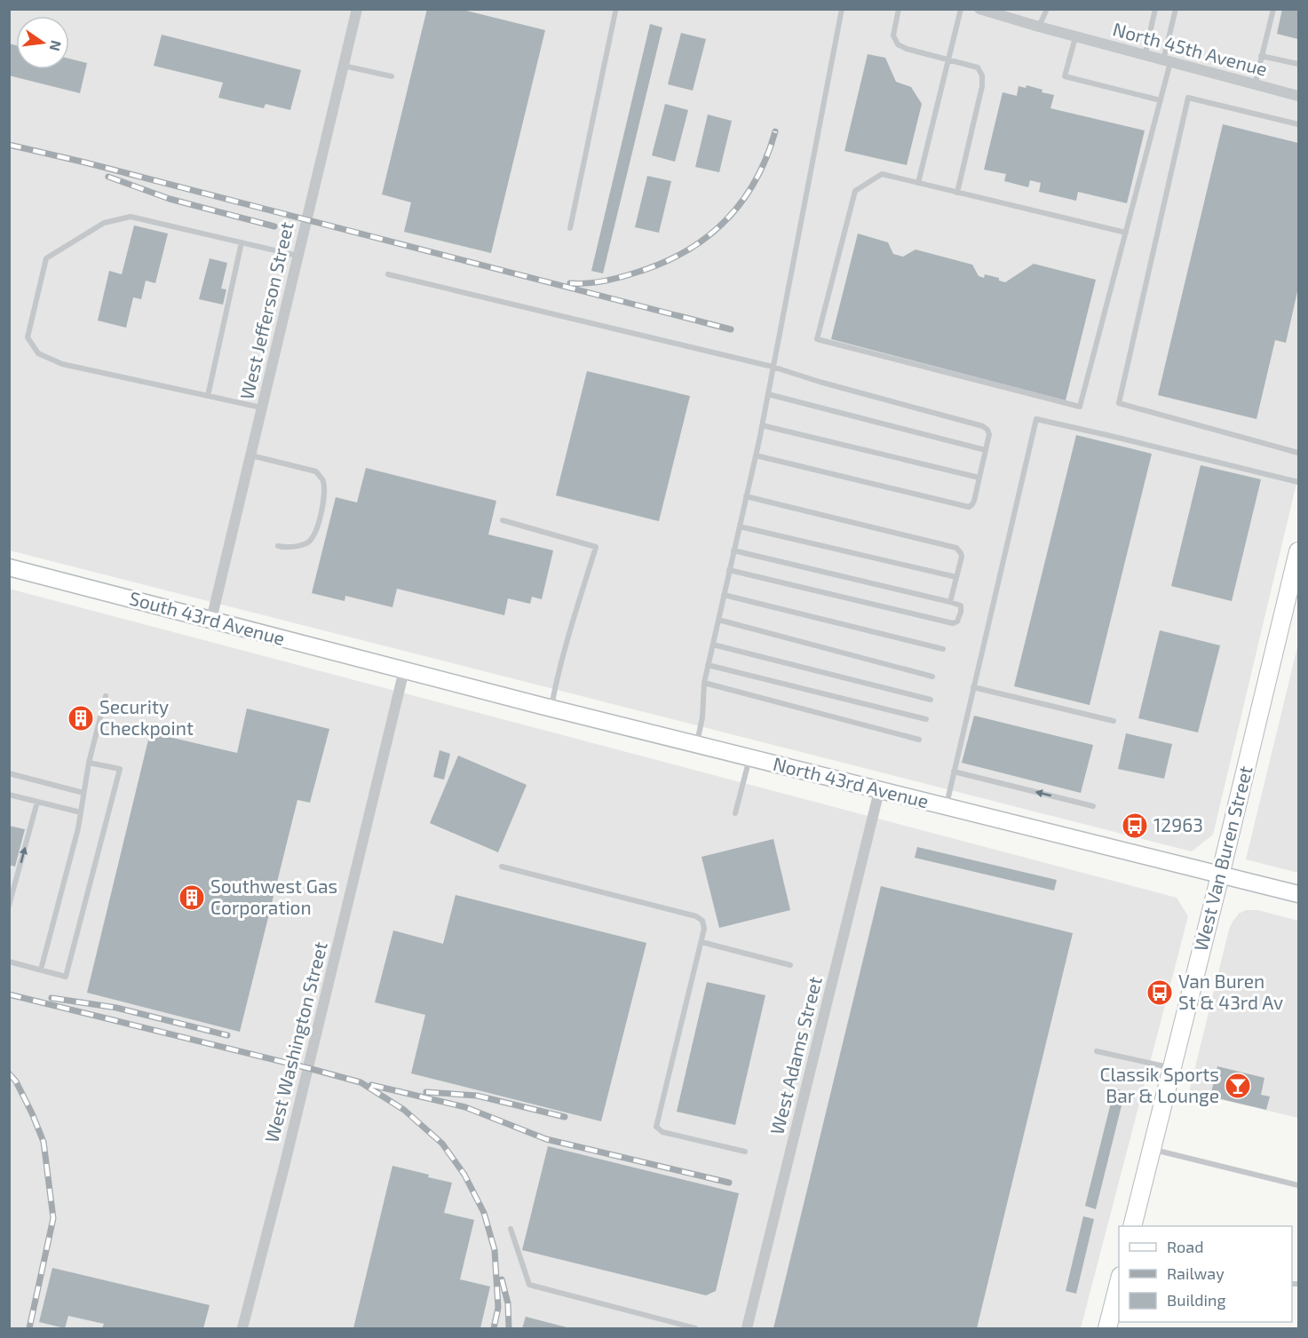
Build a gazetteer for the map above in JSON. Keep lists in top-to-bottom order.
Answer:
{
  "streets": {
    "main road": ["South 43rd Avenue", "North 43rd Avenue", "West Van Buren Street"],
    "street": [
      "North 45th Avenue",
      "West Jefferson Street",
      "West Washington Street",
      "West Adams Street"
    ]
  },
  "crossings": [
    ["West Jefferson Street", "South 43rd Avenue"],
    ["South 43rd Avenue", "North 43rd Avenue"],
    ["South 43rd Avenue", "West Washington Street"],
    ["North 43rd Avenue", "West Van Buren Street"],
    ["North 43rd Avenue", "West Washington Street"],
    ["North 43rd Avenue", "West Adams Street"]
  ],
  "places": {
    "building": ["Security Checkpoint", "Southwest Gas Corporation"],
    "bus stop": ["12963", "Van Buren St & 43rd Av"],
    "bar": ["Classik Sports Bar & Lounge"]
  },
  "legend": ["Road", "Railway", "Building"],
  "north": "right"
}
